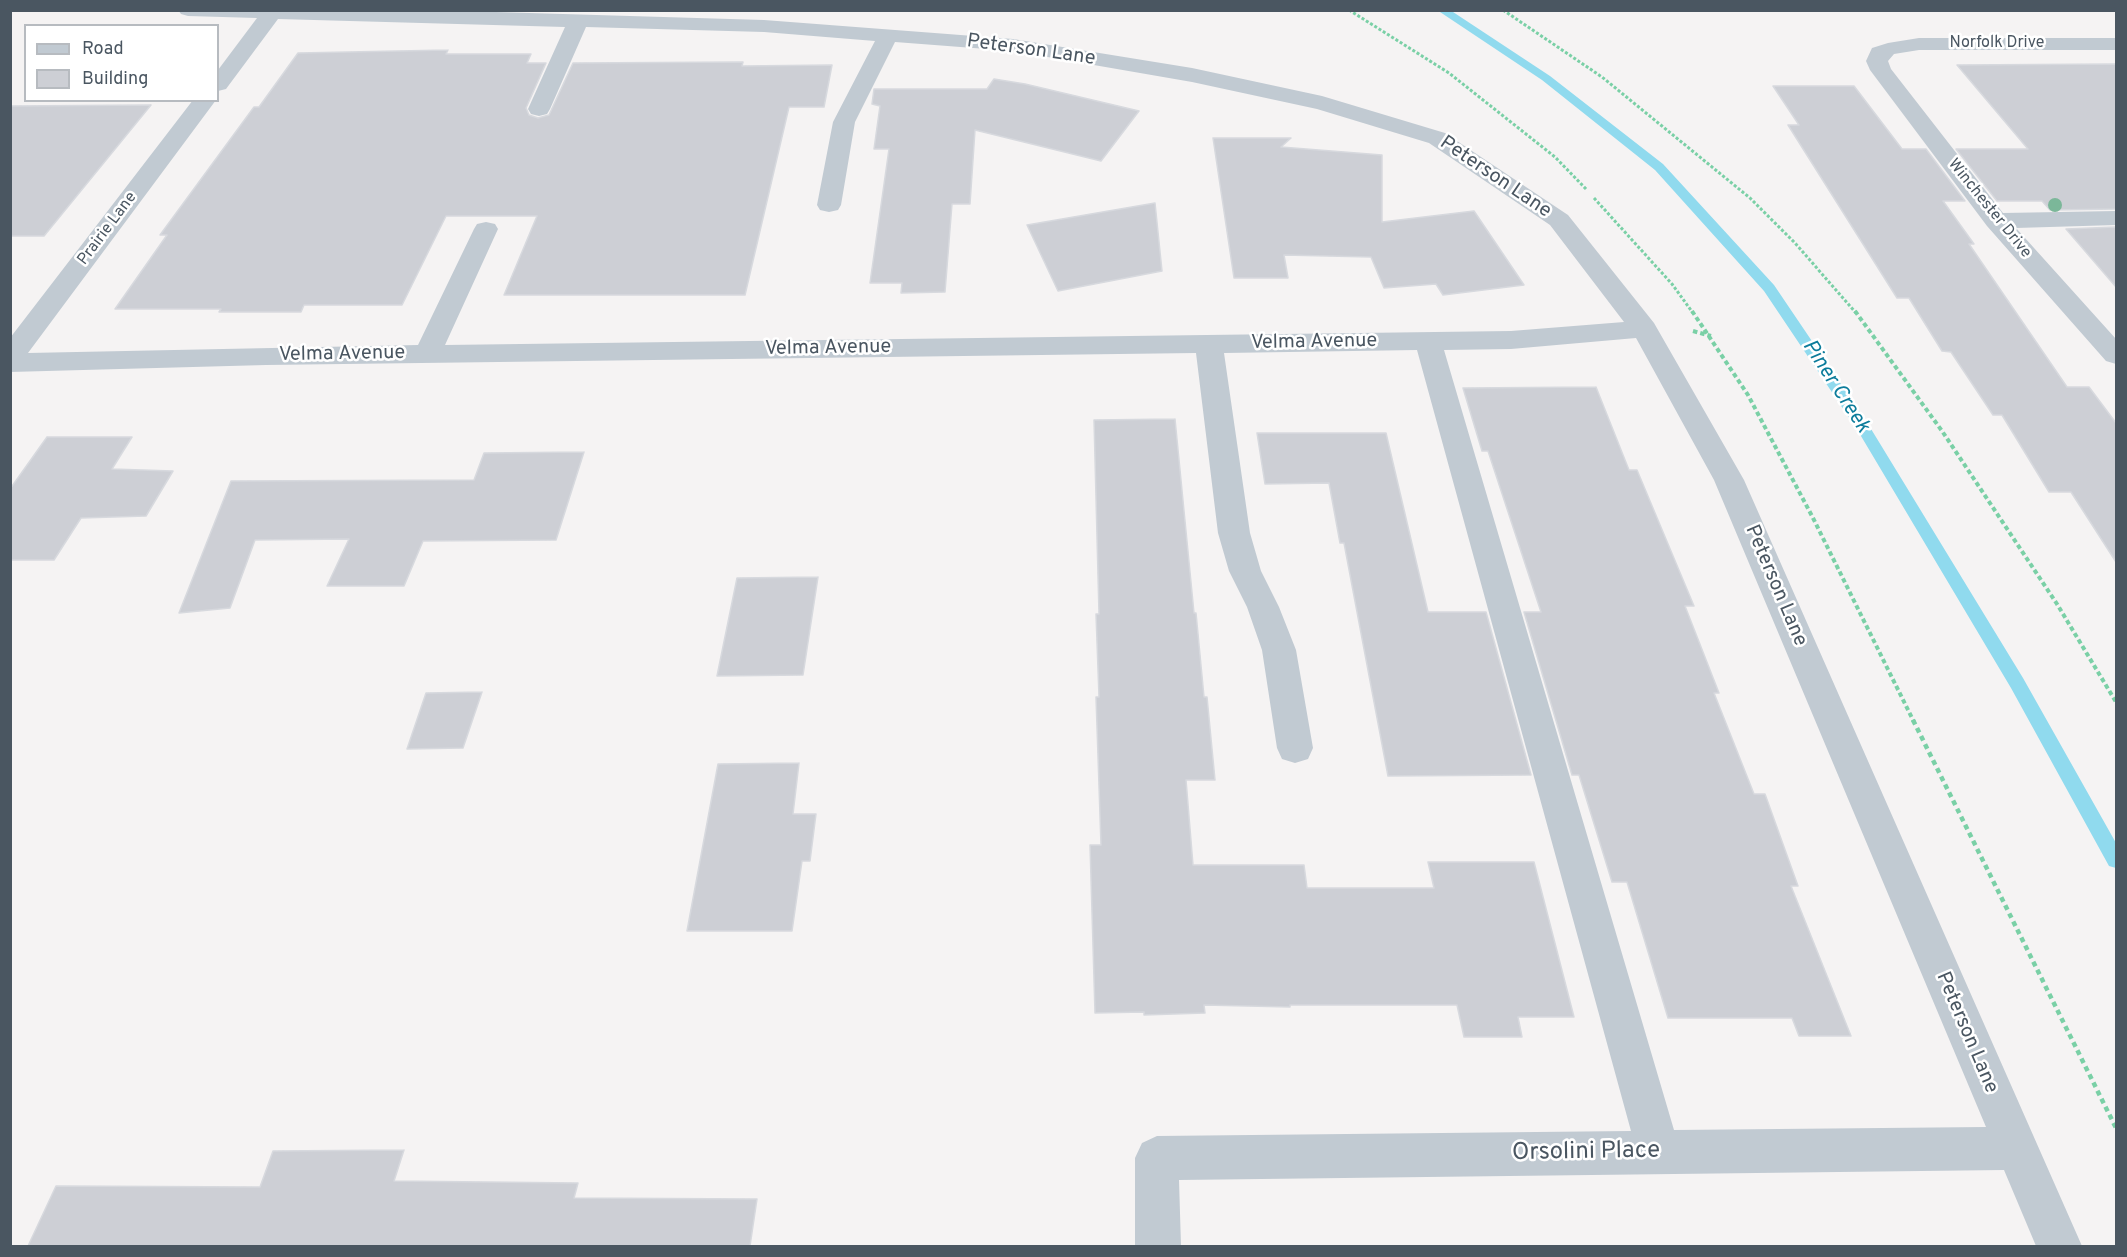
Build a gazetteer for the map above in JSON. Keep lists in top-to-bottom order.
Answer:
{
  "streets": {
    "street": [
      "Norfolk Drive",
      "Peterson Lane",
      "Winchester Drive",
      "Prairie Lane",
      "Velma Avenue",
      "Orsolini Place"
    ]
  },
  "crossings": [
    ["Norfolk Drive", "Winchester Drive"],
    ["Peterson Lane", "Velma Avenue"],
    ["Peterson Lane", "Orsolini Place"]
  ],
  "water": ["Piner Creek"],
  "legend": ["Road", "Building"]
}
